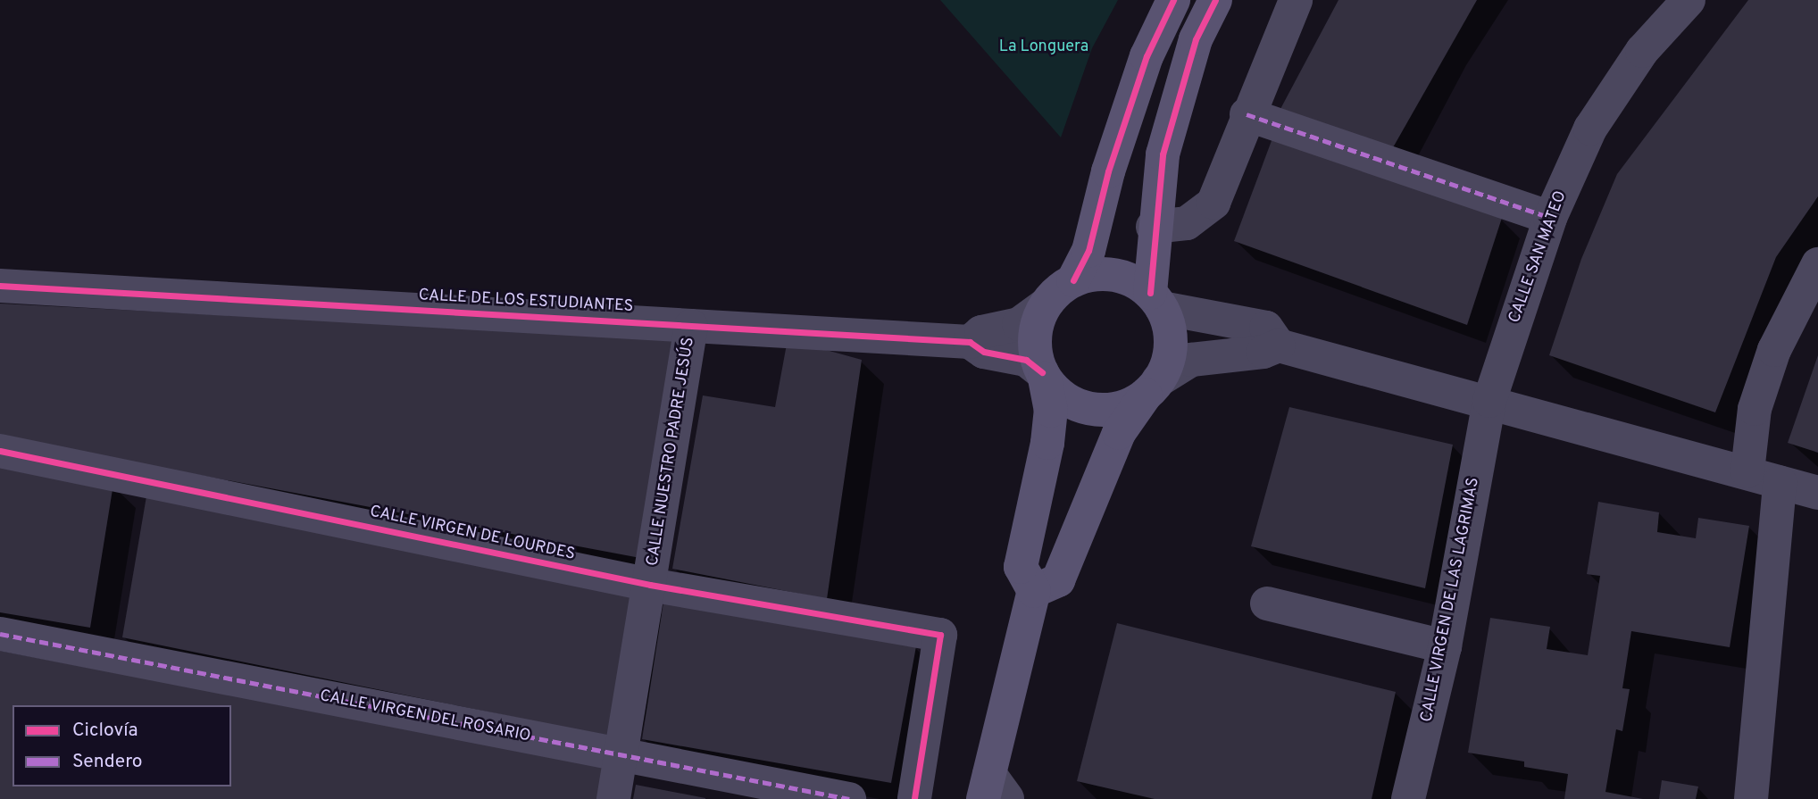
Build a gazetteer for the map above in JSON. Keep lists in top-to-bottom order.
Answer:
{
  "streets": {
    "street": [
      "CALLE SAN MATEO",
      "CALLE DE LOS ESTUDIANTES",
      "CALLE NUESTRO PADRE JESÚS",
      "CALLE VIRGEN DE LOURDES",
      "CALLE VIRGEN DE LAS LAGRIMAS",
      "CALLE VIRGEN DEL ROSARIO"
    ]
  },
  "crossings": [
    ["CALLE SAN MATEO", "CALLE VIRGEN DE LAS LAGRIMAS"],
    ["CALLE DE LOS ESTUDIANTES", "CALLE NUESTRO PADRE JESÚS"],
    ["CALLE NUESTRO PADRE JESÚS", "CALLE VIRGEN DE LOURDES"],
    ["CALLE NUESTRO PADRE JESÚS", "CALLE VIRGEN DEL ROSARIO"]
  ],
  "parks": ["La Longuera"],
  "legend": ["Ciclovía", "Sendero"]
}
